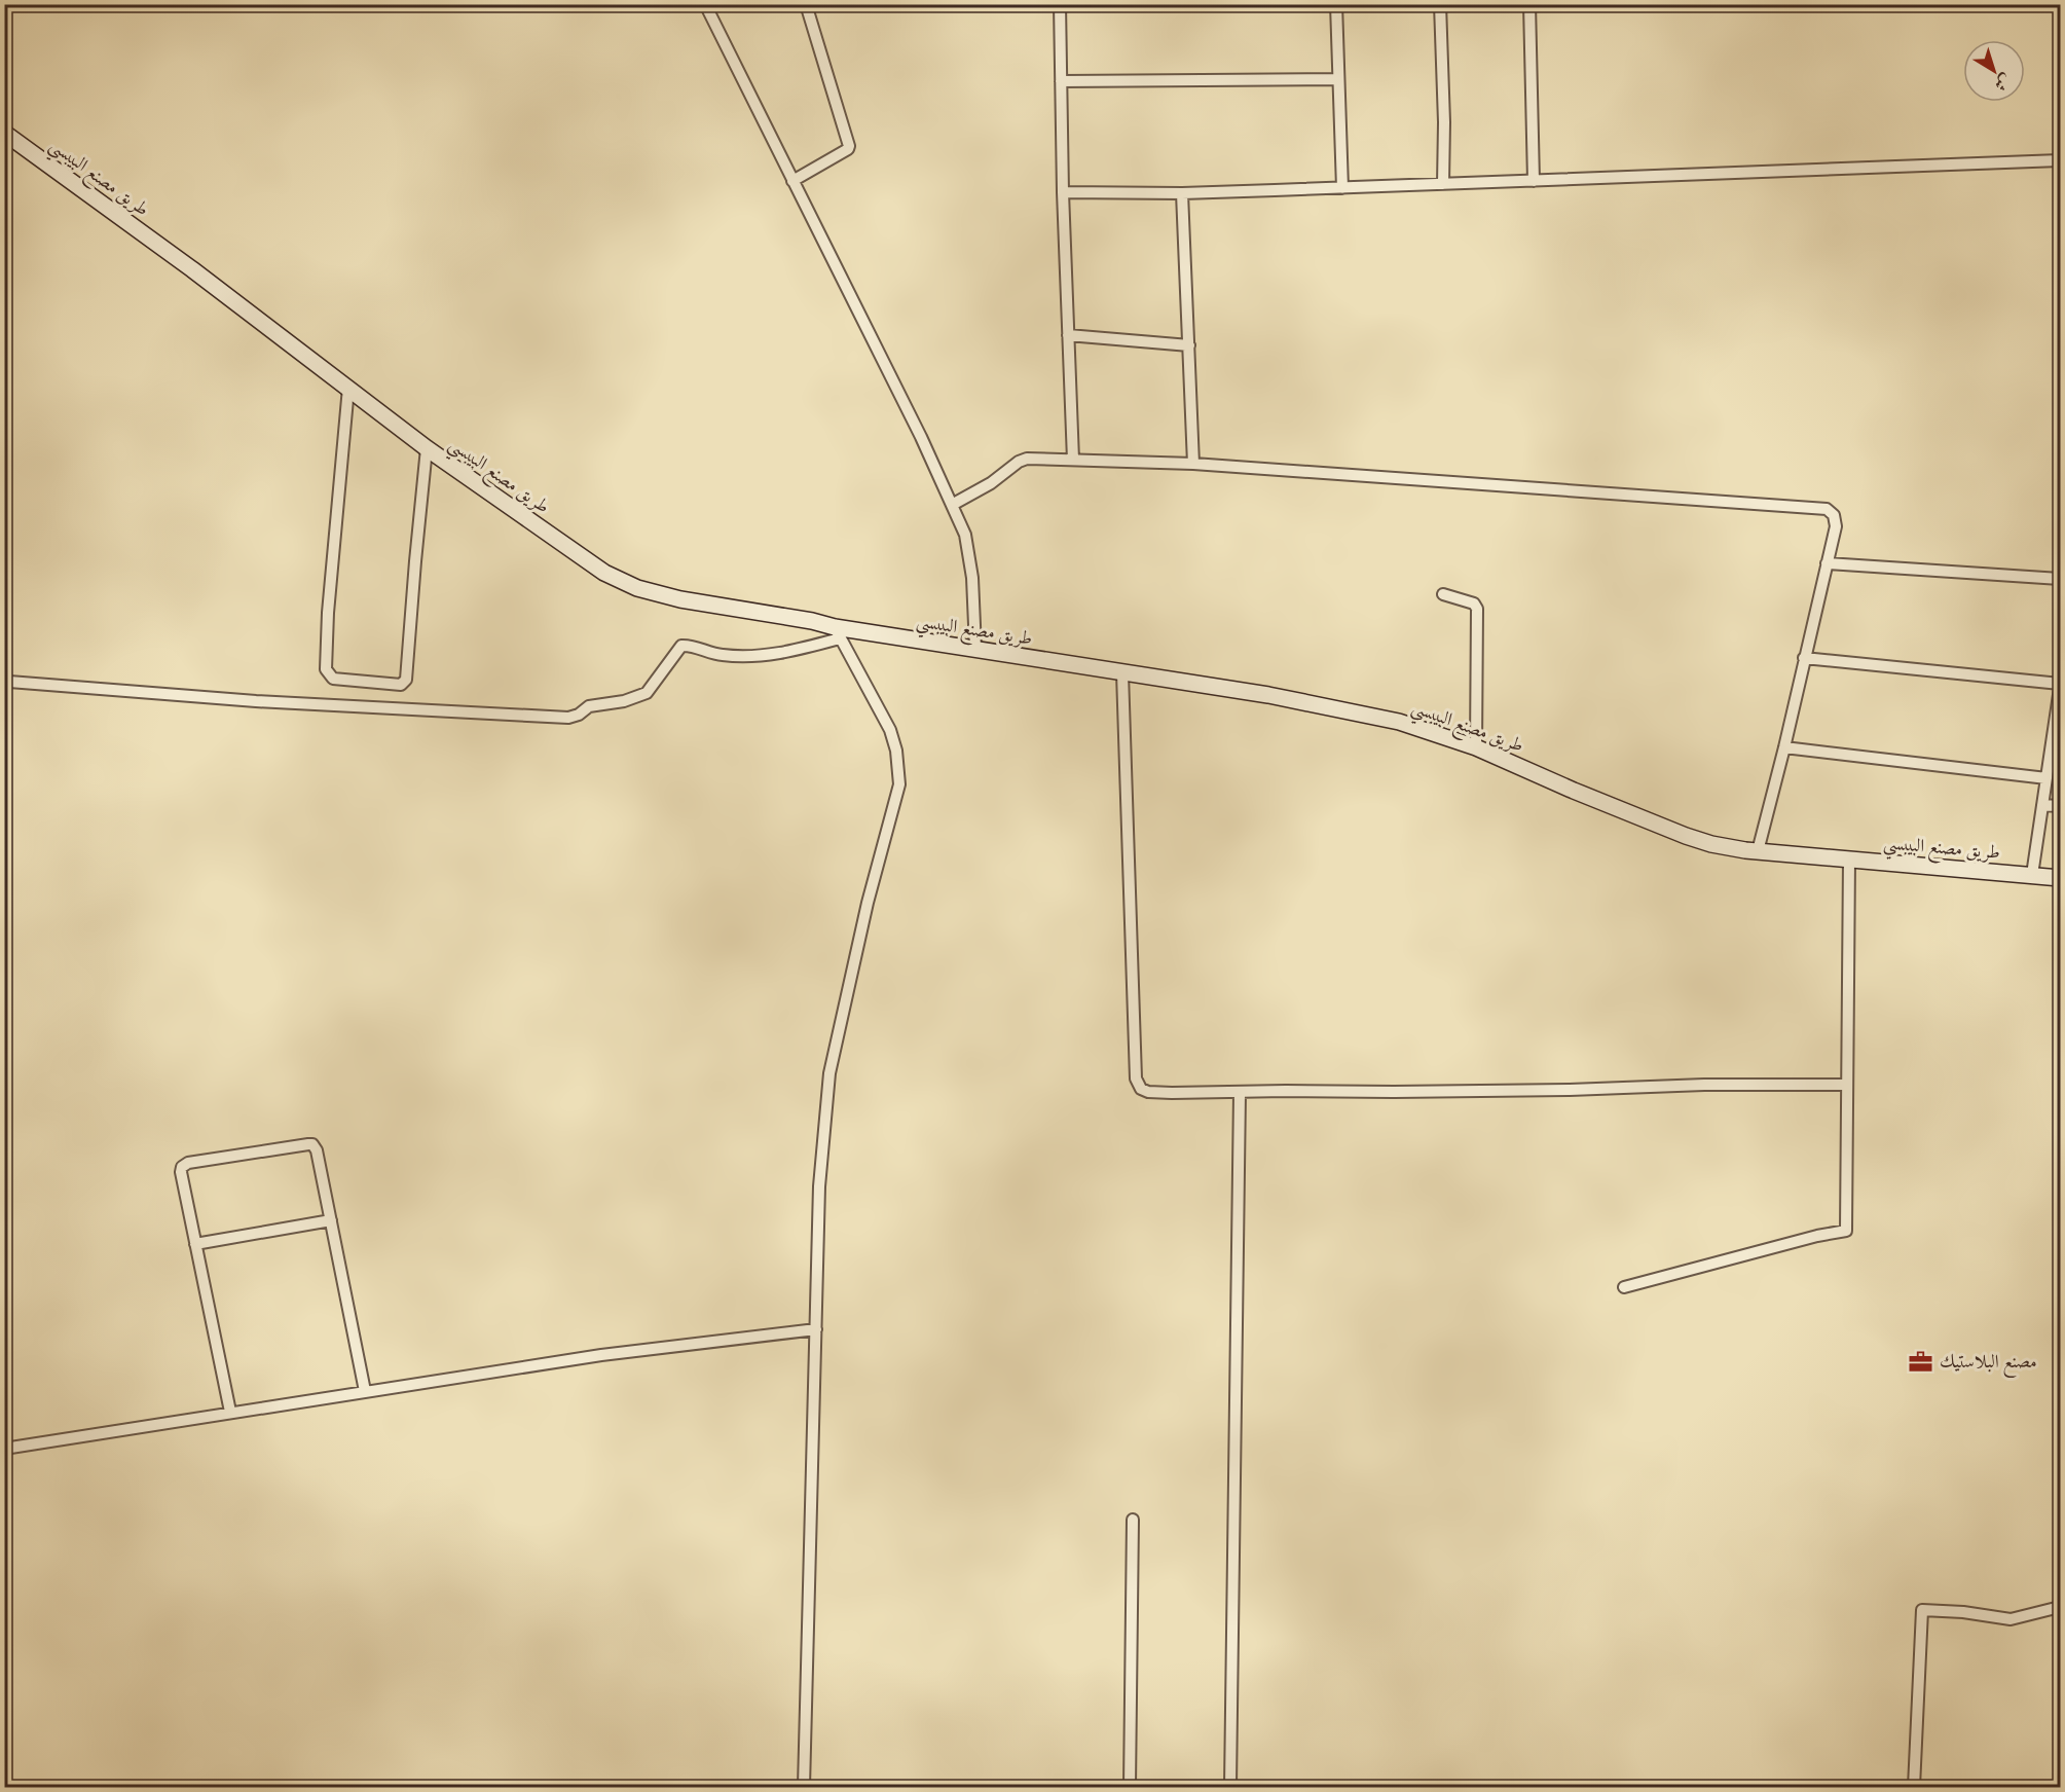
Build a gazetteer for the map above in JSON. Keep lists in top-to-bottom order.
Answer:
{
  "streets": {
    "main road": ["طريق مصنع البيبسي"]
  },
  "places": {
    "office": ["مصنع البلاستيك"]
  },
  "north": "bottom right"
}
